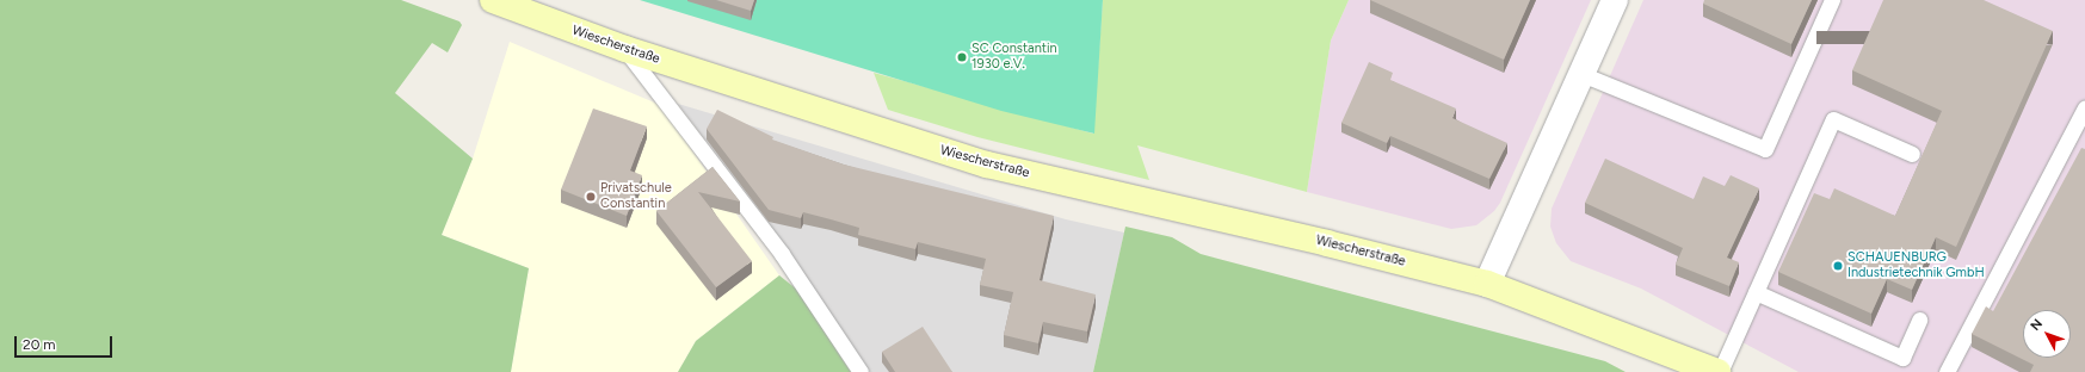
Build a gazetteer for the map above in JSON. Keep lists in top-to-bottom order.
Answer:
{
  "streets": {
    "main road": ["Wiescherstraße"]
  },
  "places": ["SC Constantin 1930 e.V.", "Privatschule Constantin", "SCHAUENBURG Industrietechnik GmbH"],
  "scale_bar": "20 m",
  "north": "top left"
}
